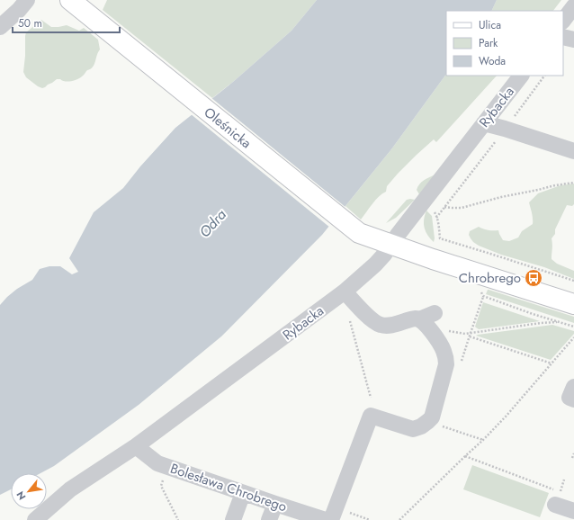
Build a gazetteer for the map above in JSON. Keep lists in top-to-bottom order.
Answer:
{
  "streets": {
    "main road": ["Oleśnicka"],
    "street": ["Rybacka", "Bolesława Chrobrego"]
  },
  "crossings": [
    ["Rybacka", "Oleśnicka"],
    ["Rybacka", "Bolesława Chrobrego"]
  ],
  "water": ["Odra"],
  "places": {
    "bus stop": ["Chrobrego"]
  },
  "legend": ["Ulica", "Park", "Woda"],
  "scale_bar": "50 m",
  "north": "bottom left"
}
